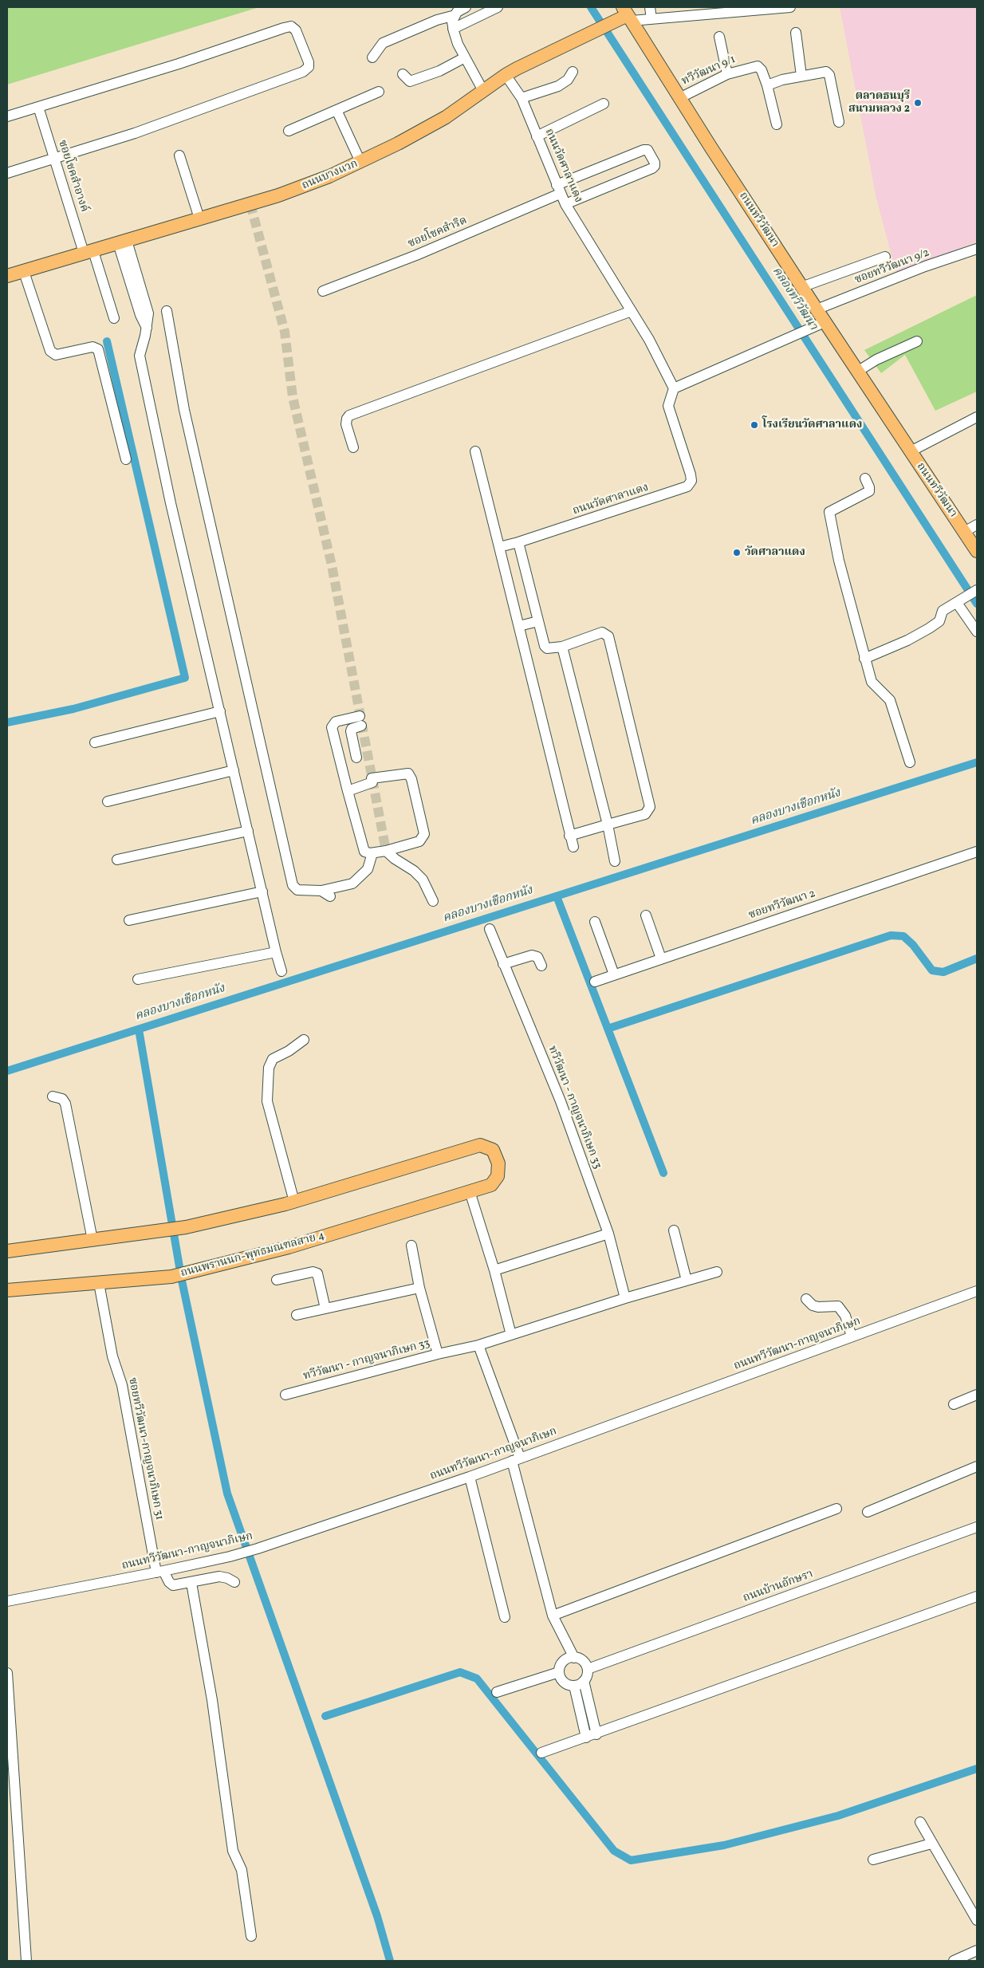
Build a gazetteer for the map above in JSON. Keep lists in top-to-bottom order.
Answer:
{
  "streets": {
    "main road": ["ถนนบางแวก", "ถนนทวีวัฒนา", "ถนนพรานนก-พุทธมณฑลสาย 4"],
    "street": [
      "ทวีวัฒนา 9/1",
      "ถนนวัดศาลาแดง",
      "ซอยโชคสำอางค์",
      "ซอยโชคสำริด",
      "ซอยทวีวัฒนา 9/2",
      "ซอยทวีวัฒนา 2",
      "ทวีวัฒนา - กาญจนาภิเษก 33",
      "ถนนทวีวัฒนา-กาญจนาภิเษก",
      "ซอยทวีวัฒนา-กาญจนาภิเษก 31",
      "ถนนบ้านอักษรา"
    ]
  },
  "crossings": [
    ["ทวีวัฒนา 9/1", "ถนนทวีวัฒนา"],
    ["ถนนวัดศาลาแดง", "ถนนบางแวก"],
    ["ถนนวัดศาลาแดง", "ซอยโชคสำริด"],
    ["ถนนบางแวก", "ซอยโชคสำอางค์"],
    ["ถนนบางแวก", "ถนนทวีวัฒนา"],
    ["ถนนทวีวัฒนา", "ซอยทวีวัฒนา 9/2"],
    ["ถนนพรานนก-พุทธมณฑลสาย 4", "ซอยทวีวัฒนา-กาญจนาภิเษก 31"],
    ["ถนนทวีวัฒนา-กาญจนาภิเษก", "ซอยทวีวัฒนา-กาญจนาภิเษก 31"]
  ],
  "water": ["คลองทวีวัฒนา", "คลองบางเชือกหนัง"],
  "places": ["ตลาดธนบุรี สนามหลวง 2", "โรงเรียนวัดศาลาแดง", "วัดศาลาแดง"]
}
